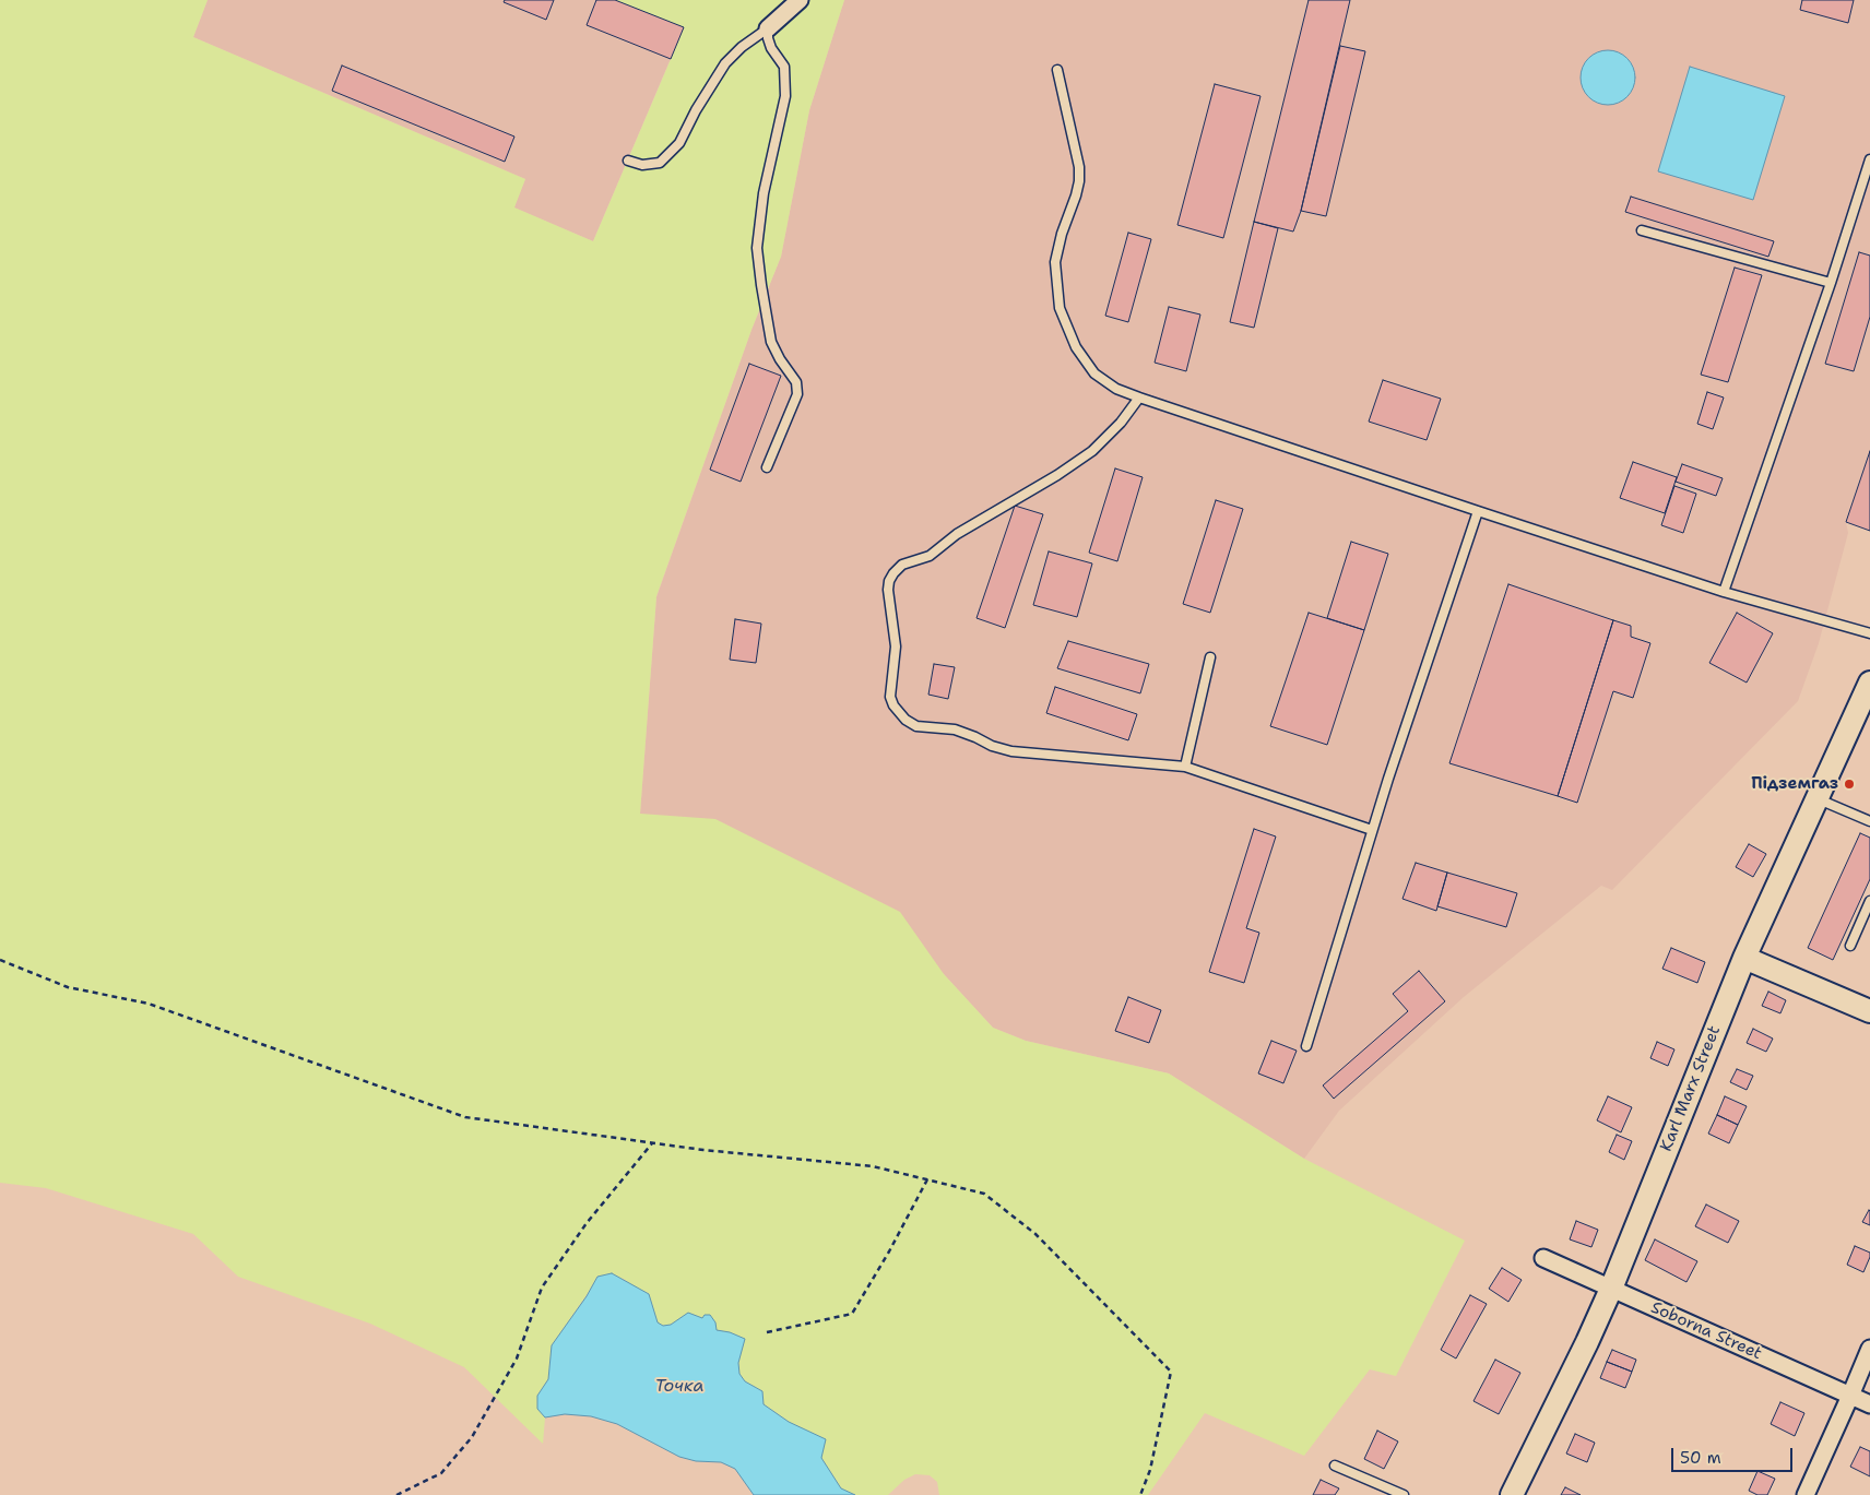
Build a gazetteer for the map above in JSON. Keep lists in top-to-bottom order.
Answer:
{
  "streets": {
    "street": ["Karl Marx Street", "Soborna Street"]
  },
  "crossings": [
    ["Karl Marx Street", "Soborna Street"]
  ],
  "water": ["Точка"],
  "places": ["Підземгаз"],
  "scale_bar": "50 m"
}
